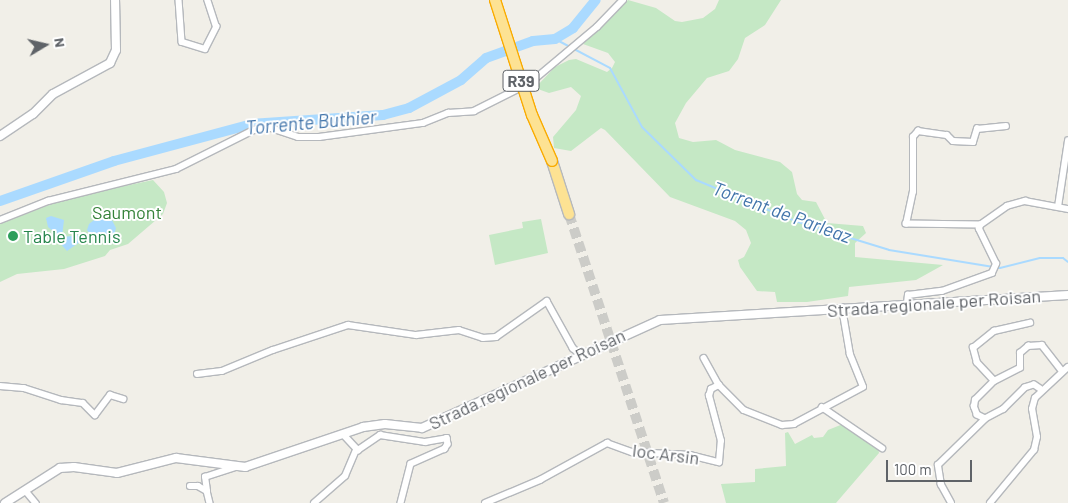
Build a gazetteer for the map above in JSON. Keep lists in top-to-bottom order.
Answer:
{
  "streets": {
    "highway": ["R39"],
    "main road": ["Strada regionale per Roisan"],
    "street": ["loc Arsin"]
  },
  "water": ["Torrente Buthier", "Torrent de Parleaz"],
  "parks": ["Saumont"],
  "places": ["Table Tennis"],
  "scale_bar": "100 m",
  "north": "right"
}
